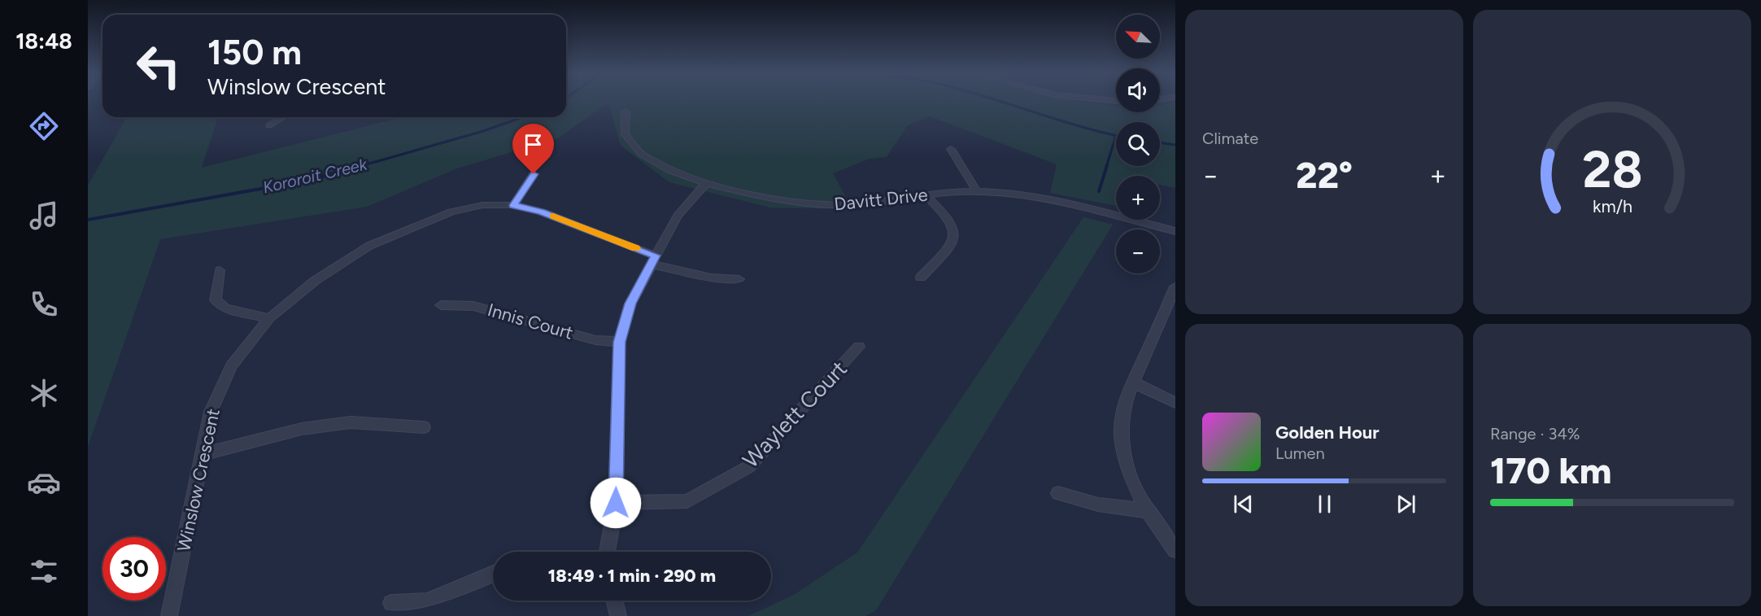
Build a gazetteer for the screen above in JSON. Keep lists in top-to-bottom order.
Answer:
{
  "streets": {
    "street": [
      "Davitt Drive",
      "Innis Court",
      "Waylett Court",
      "Winslow Crescent"
    ]
  },
  "water": ["Kororoit Creek"],
  "north": "top left",
  "page": {
    "tabs": "18:48",
    "tile": [
      "Climate",
      ["Range · 34%", "170 km"]
    ],
    "map_buttons": ["+", "−"],
    "turn": ["150 m", "Winslow Crescent"],
    "heat": ["−", "22°", "+"],
    "song": ["Golden Hour", "Lumen"],
    "limit": "30",
    "trip": "18:49 · 1 min · 290 m",
    "gauge": ["28", "km/h"]
  }
}
